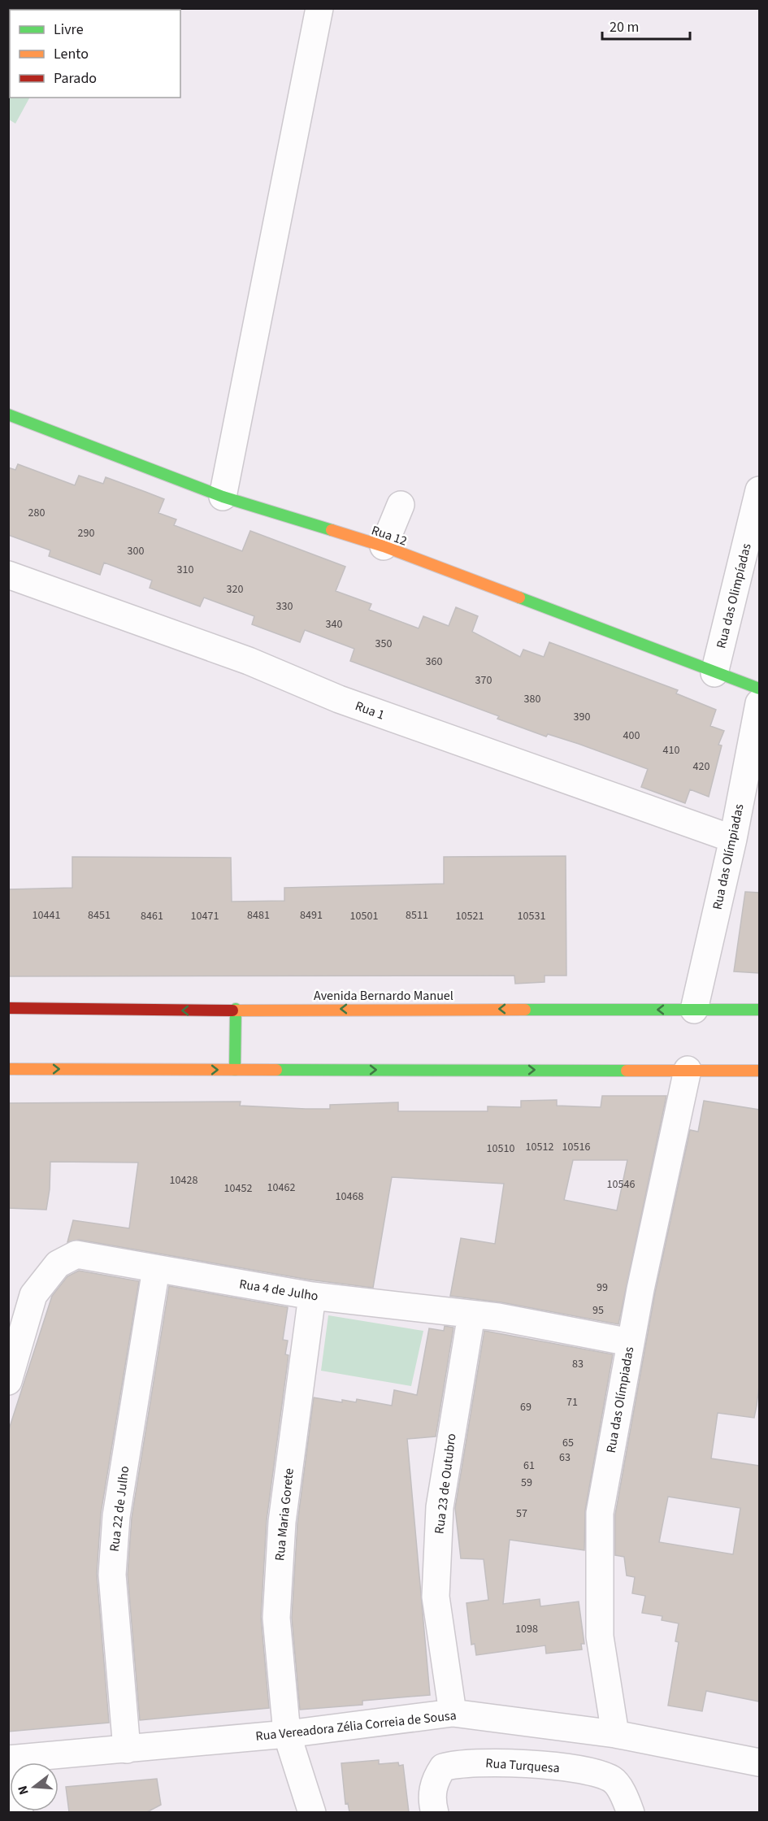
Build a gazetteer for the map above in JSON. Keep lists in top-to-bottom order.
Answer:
{
  "streets": {
    "main road": ["Rua 12", "Avenida Bernardo Manuel"],
    "street": [
      "Rua das Olimpíadas",
      "Rua 1",
      "Rua das Olímpiadas",
      "Rua 4 de Julho",
      "Rua 23 de Outubro",
      "Rua 22 de Julho",
      "Rua Maria Gorete",
      "Rua Vereadora Zélia Correia de Sousa",
      "Rua Turquesa"
    ]
  },
  "crossings": [
    ["Rua 12", "Rua das Olimpíadas"],
    ["Rua 1", "Rua das Olímpiadas"],
    ["Rua das Olímpiadas", "Avenida Bernardo Manuel"],
    ["Rua das Olímpiadas", "Rua 4 de Julho"],
    ["Rua das Olímpiadas", "Rua Vereadora Zélia Correia de Sousa"],
    ["Rua 4 de Julho", "Rua 23 de Outubro"],
    ["Rua 4 de Julho", "Rua 22 de Julho"],
    ["Rua 4 de Julho", "Rua Maria Gorete"],
    ["Rua 23 de Outubro", "Rua Vereadora Zélia Correia de Sousa"],
    ["Rua 22 de Julho", "Rua Vereadora Zélia Correia de Sousa"],
    ["Rua Maria Gorete", "Rua Vereadora Zélia Correia de Sousa"]
  ],
  "house_numbers": [
    "280",
    "290",
    "300",
    "310",
    "320",
    "330",
    "340",
    "350",
    "360",
    "370",
    "380",
    "390",
    "400",
    "410",
    "420",
    "10441",
    "8451",
    "8481",
    "8491",
    "8511",
    "8461",
    "10471",
    "10501",
    "10521",
    "10531",
    "10512",
    "10516",
    "10510",
    "10428",
    "10546",
    "10462",
    "10452",
    "10468",
    "99",
    "95",
    "83",
    "71",
    "69",
    "65",
    "63",
    "61",
    "59",
    "57",
    "1098"
  ],
  "legend": ["Livre", "Lento", "Parado"],
  "scale_bar": "20 m",
  "north": "left"
}
